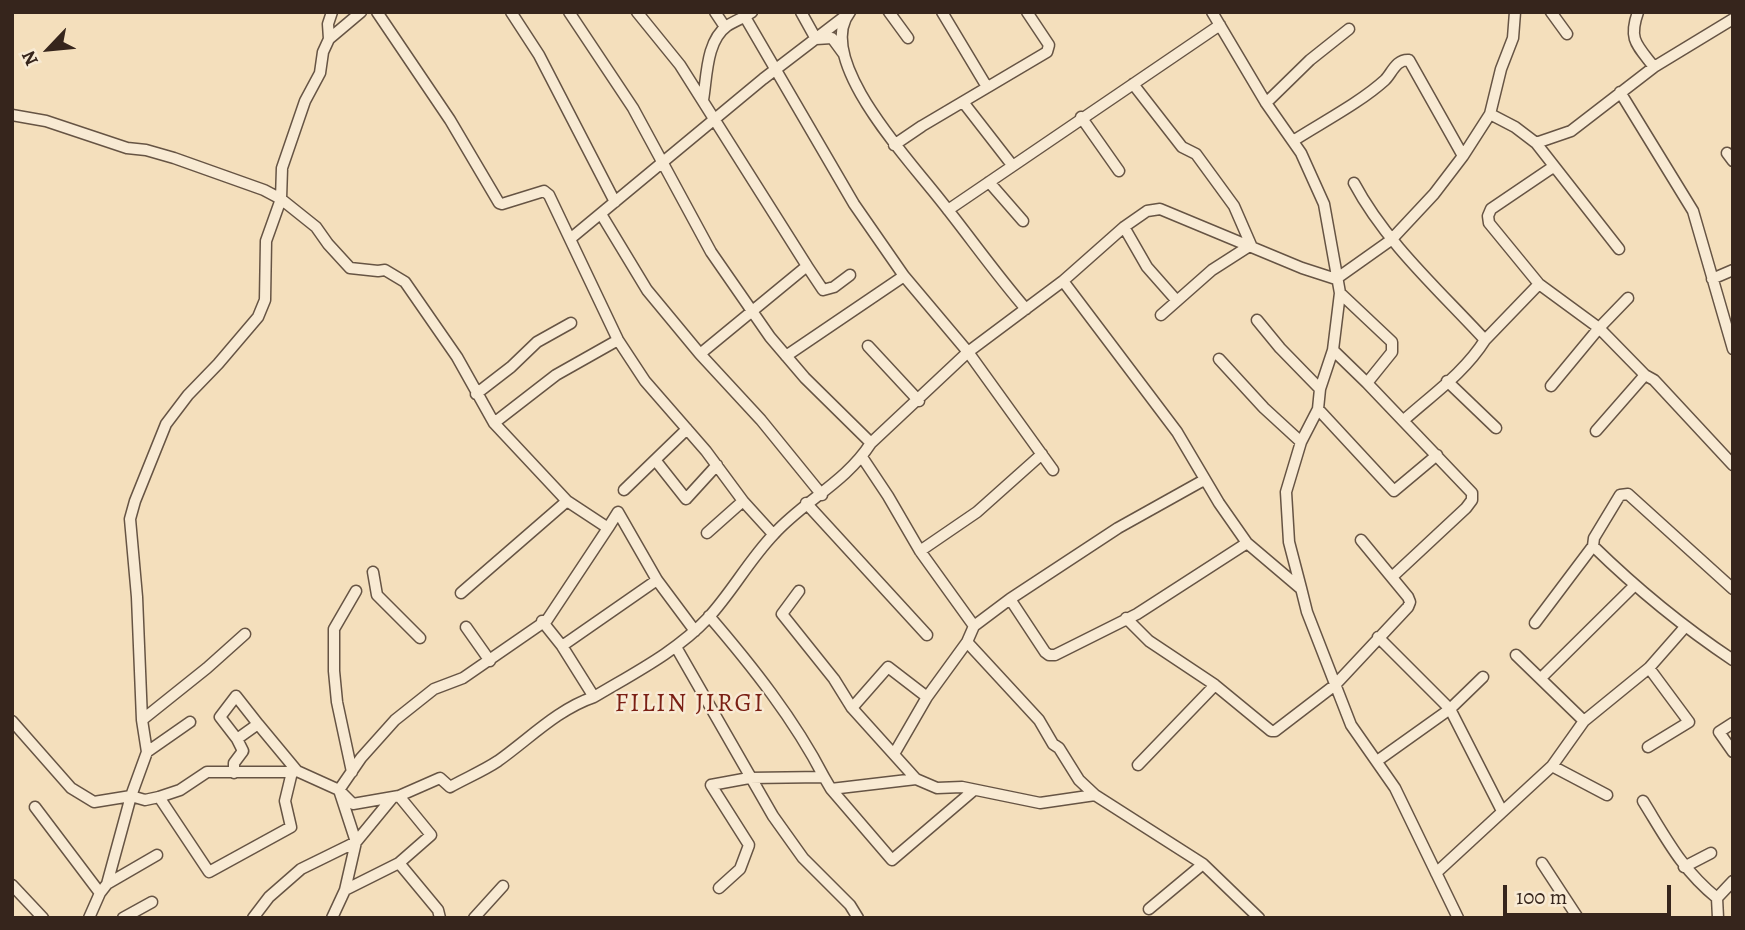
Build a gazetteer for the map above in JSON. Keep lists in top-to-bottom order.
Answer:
{
  "districts": ["FILIN JIRGI"],
  "scale_bar": "100 m",
  "north": "bottom left"
}
